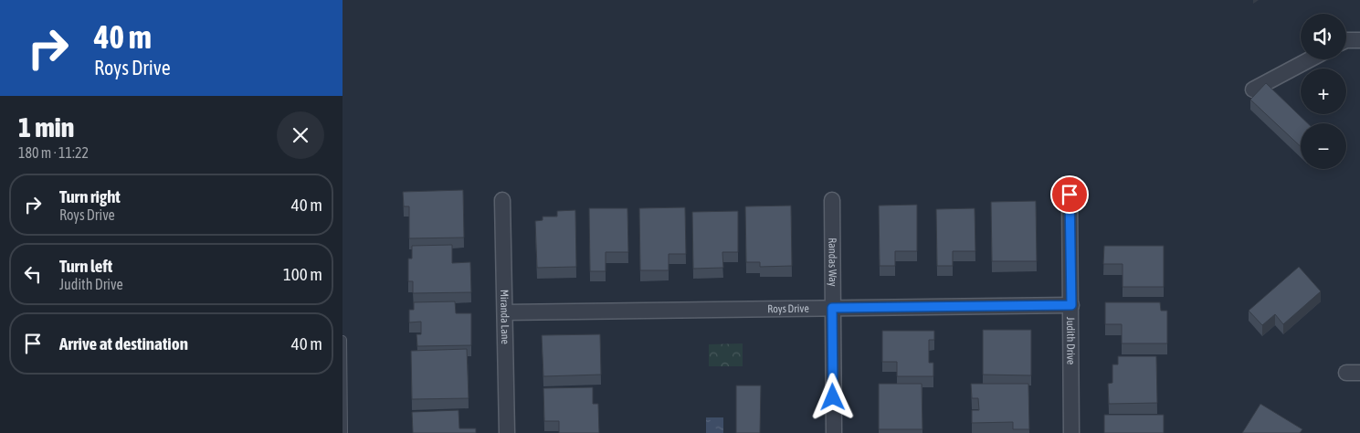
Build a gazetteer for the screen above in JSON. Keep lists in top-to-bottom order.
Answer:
{
  "streets": {
    "street": [
      "Randas Way",
      "Roys Drive",
      "Miranda Lane",
      "Judith Drive"
    ]
  },
  "crossings": [
    ["Randas Way", "Roys Drive"],
    ["Roys Drive", "Miranda Lane"],
    ["Roys Drive", "Judith Drive"]
  ],
  "page": {
    "turn": ["40 m", "Roys Drive"],
    "map_buttons": ["+", "−"],
    "heading": ["1 min", "180 m · 11:22"],
    "list": [
      {
        "name": "Turn right",
        "note": "Roys Drive",
        "value": "40 m"
      },
      {
        "name": "Turn left",
        "note": "Judith Drive",
        "value": "100 m"
      },
      {
        "name": "Arrive at destination",
        "value": "40 m"
      }
    ]
  }
}
